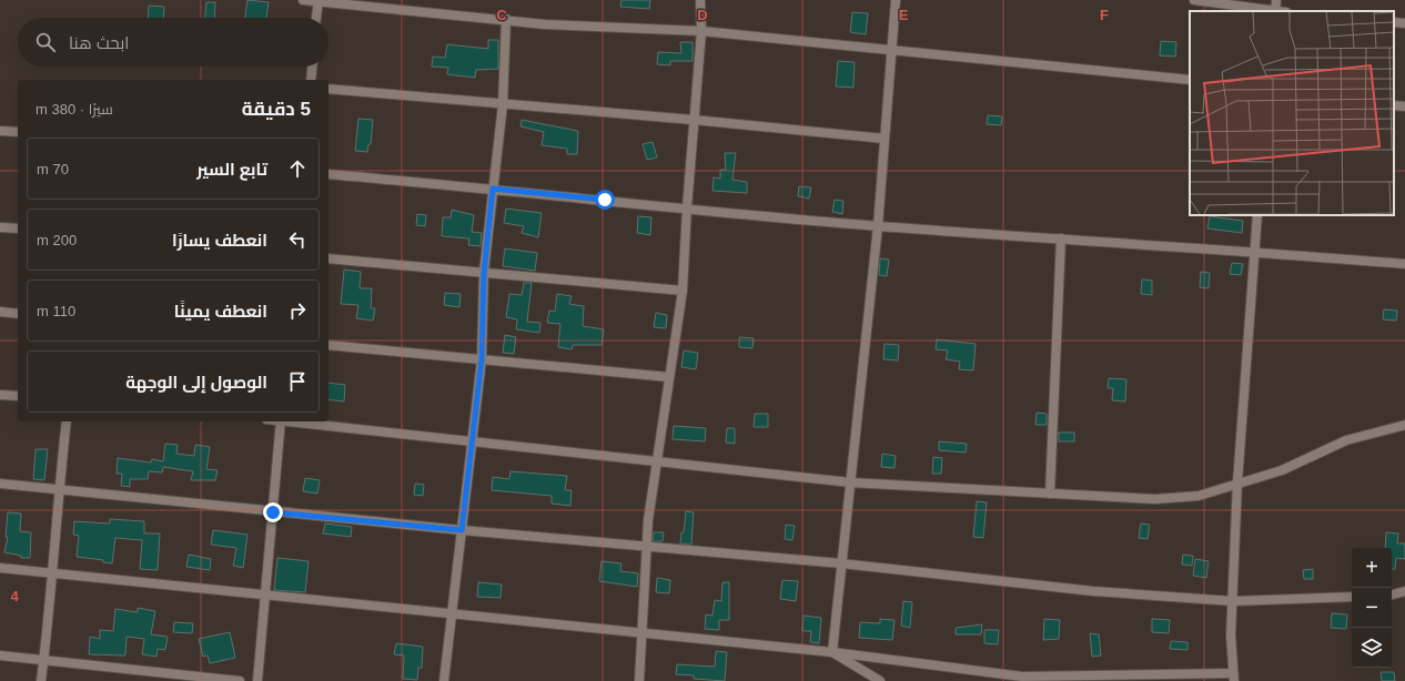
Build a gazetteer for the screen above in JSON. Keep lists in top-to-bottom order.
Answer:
{
  "page": {
    "search": "ابحث هنا",
    "heading": ["5 دقيقة", "سيرًا · 380 m"],
    "list": [
      ["تابع السير", "70 m"],
      ["انعطف يسارًا", "200 m"],
      ["انعطف يمينًا", "110 m"],
      "الوصول إلى الوجهة"
    ],
    "map_buttons": ["+", "−"]
  },
  "grid": {
    "columns": [
      "C",
      "D",
      "E",
      "F"
    ],
    "rows": ["4"]
  }
}
